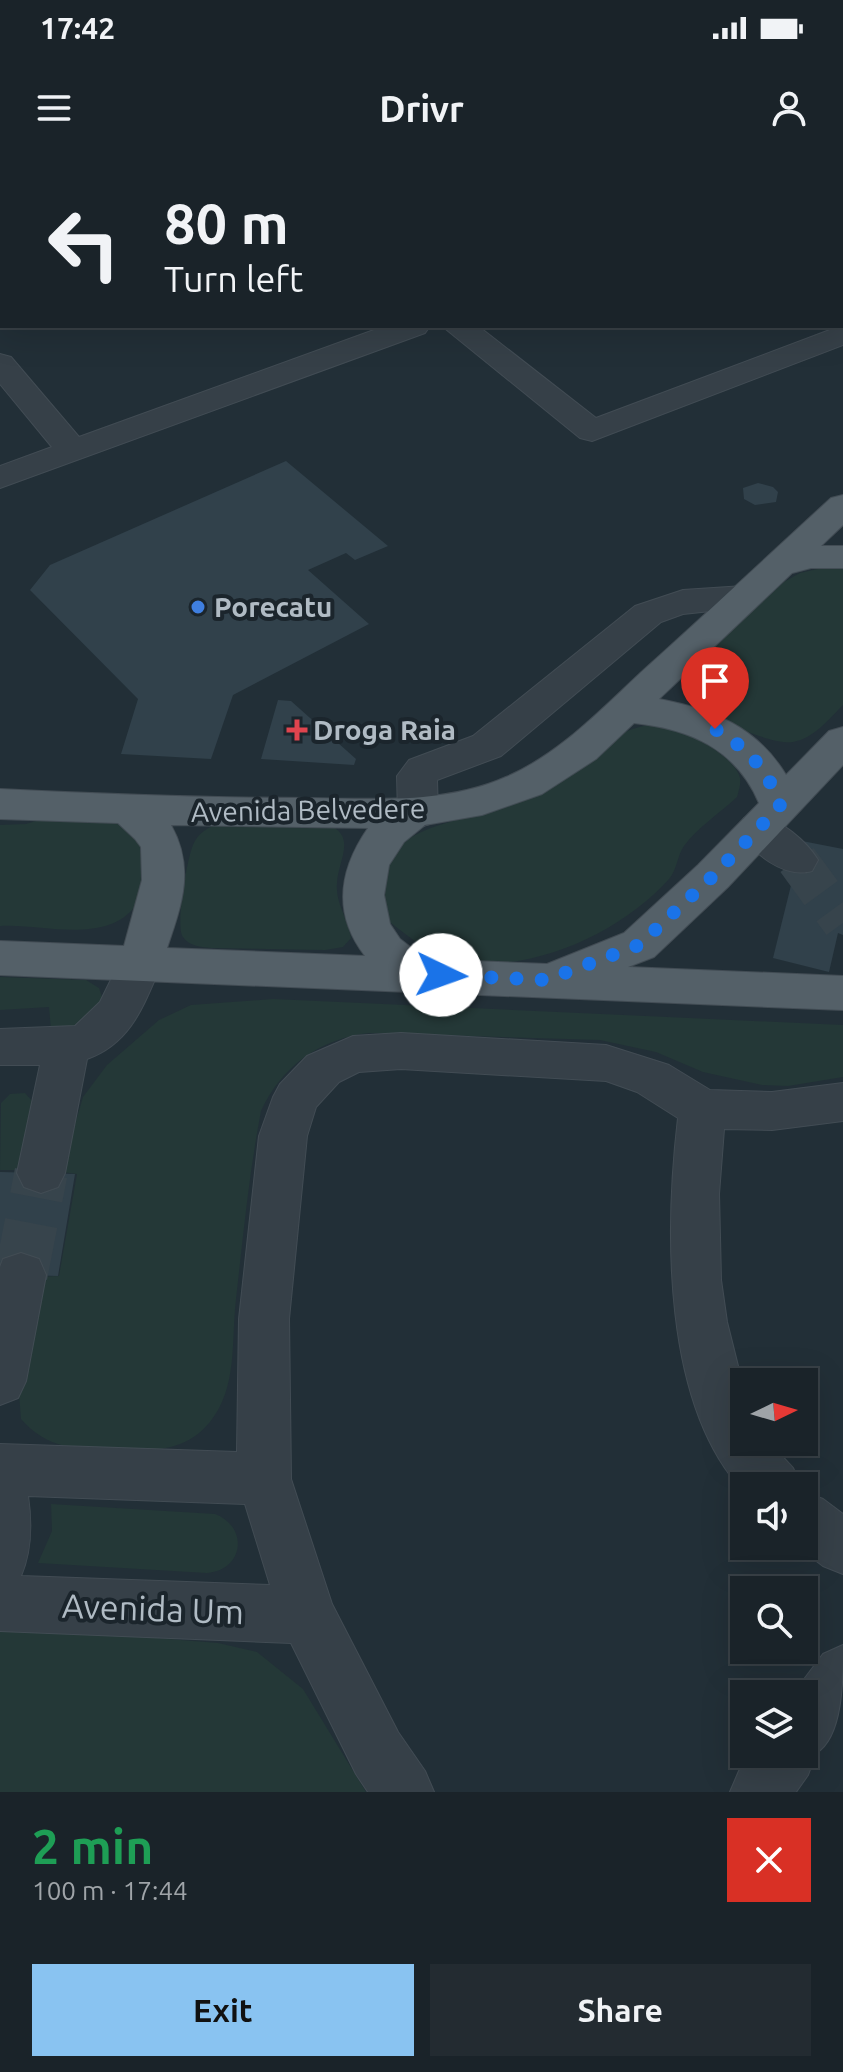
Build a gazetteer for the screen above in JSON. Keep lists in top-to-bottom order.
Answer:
{
  "streets": {
    "main road": ["Avenida Belvedere"],
    "street": ["Avenida Um"]
  },
  "places": {
    "other": ["Porecatu"],
    "health": ["Droga Raia"]
  },
  "north": "right",
  "page": {
    "status": "17:42",
    "header": "Drivr",
    "turn": ["80 m", "Turn left"],
    "heading": ["2 min", "100 m · 17:44"],
    "buttons": ["Exit", "Share"]
  }
}
